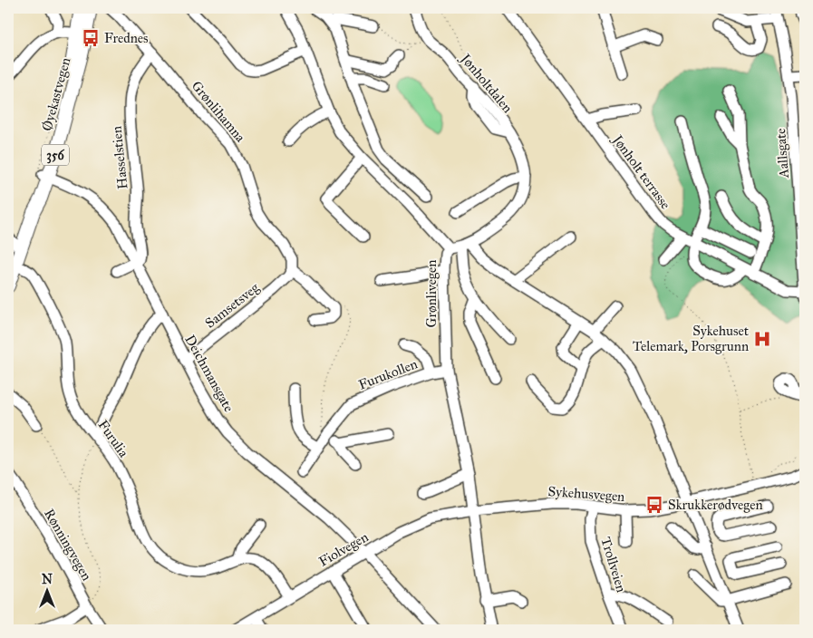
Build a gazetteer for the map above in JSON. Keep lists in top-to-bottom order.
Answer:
{
  "streets": {
    "main road": ["Øyekastvegen", "356"],
    "street": [
      "Jønholtdalen",
      "Grønlihamna",
      "Aallsgate",
      "Hasselstien",
      "Jønholt terrasse",
      "Grønlivegen",
      "Samsetsveg",
      "Deichmansgate",
      "Furukollen",
      "Furulia",
      "Sykehusvegen",
      "Rønningvegen",
      "Fiolvegen",
      "Trollveien"
    ]
  },
  "crossings": [
    ["Jønholtdalen", "Grønlivegen"],
    ["Øyekastvegen", "Deichmansgate"],
    ["Øyekastvegen", "Furulia"],
    ["Grønlihamna", "Hasselstien"],
    ["Grønlihamna", "Samsetsveg"],
    ["Aallsgate", "Jønholt terrasse"],
    ["Hasselstien", "Deichmansgate"],
    ["Grønlivegen", "Furukollen"],
    ["Grønlivegen", "Sykehusvegen"],
    ["Grønlivegen", "Fiolvegen"],
    ["Samsetsveg", "Deichmansgate"],
    ["Deichmansgate", "Fiolvegen"],
    ["Furulia", "Fiolvegen"],
    ["Sykehusvegen", "Fiolvegen"],
    ["Sykehusvegen", "Trollveien"]
  ],
  "places": {
    "bus stop": ["Frednes", "Skrukkerødvegen"],
    "hospital": ["Sykehuset Telemark, Porsgrunn"]
  },
  "north": "top"
}
